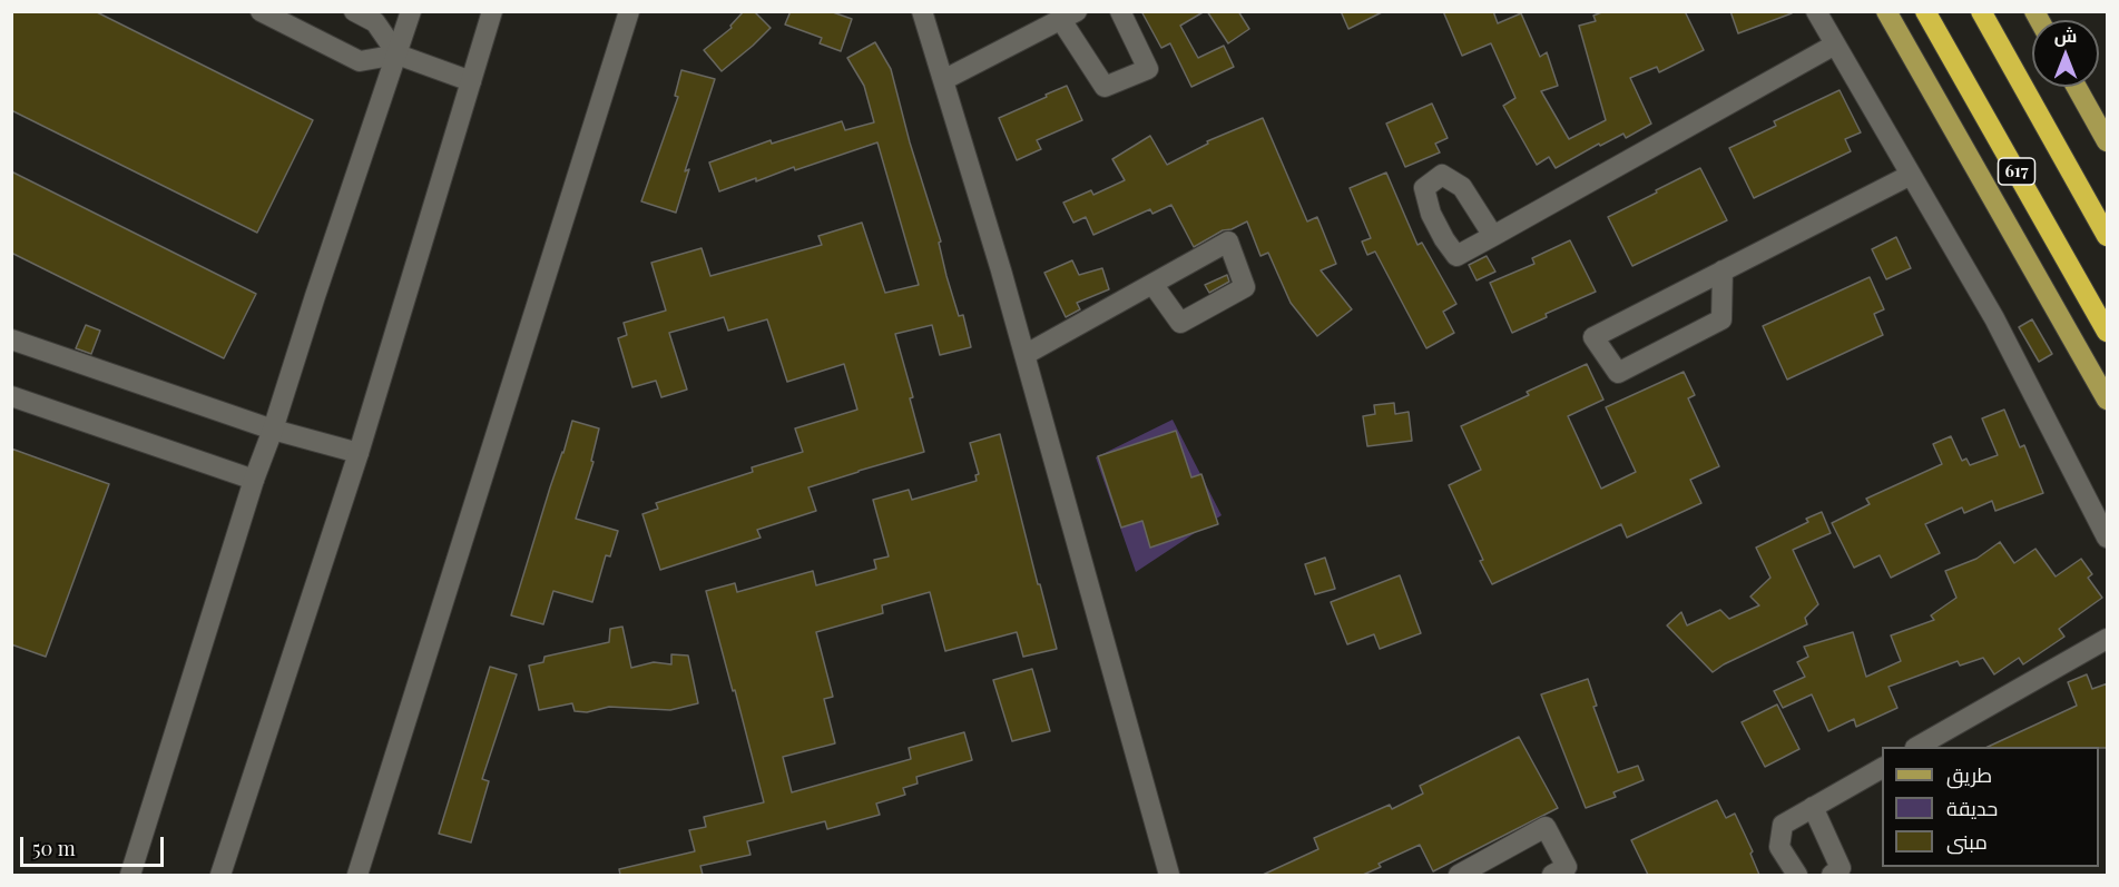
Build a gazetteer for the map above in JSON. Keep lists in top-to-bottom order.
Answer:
{
  "streets": {
    "highway": ["617"]
  },
  "legend": ["طريق", "حديقة", "مبنى"],
  "scale_bar": "50 m",
  "north": "top"
}
